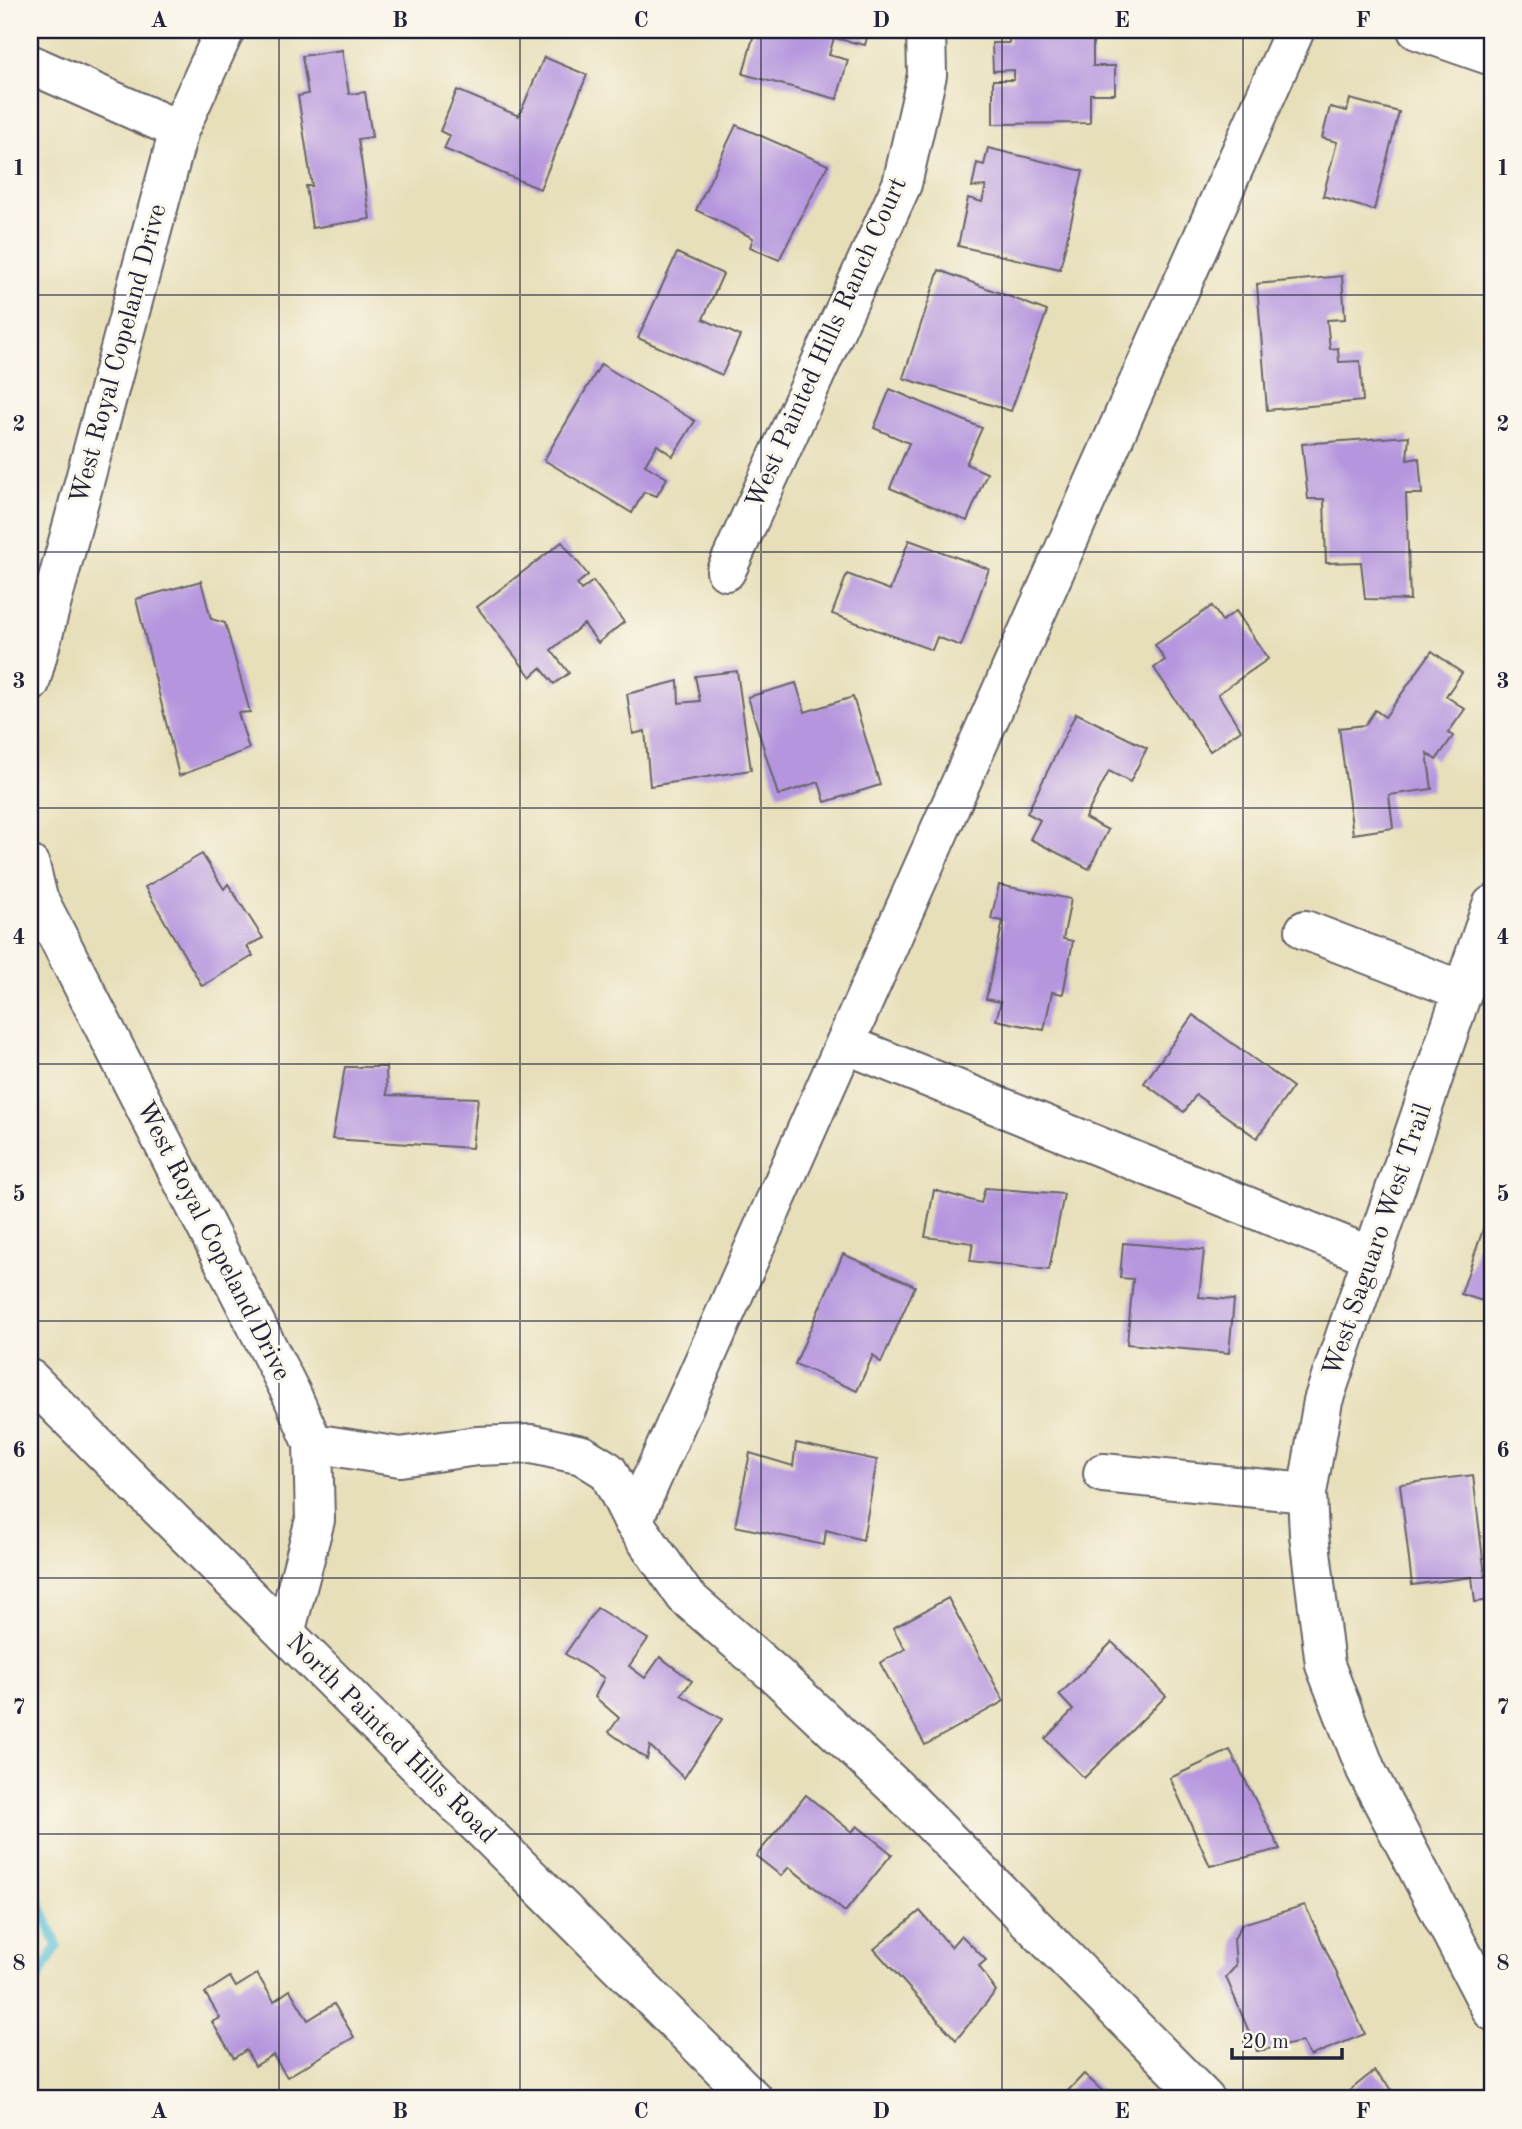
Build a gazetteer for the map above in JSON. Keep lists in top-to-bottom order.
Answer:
{
  "streets": {
    "street": [
      "West Painted Hills Ranch Court",
      "West Royal Copeland Drive",
      "West Saguaro West Trail",
      "North Painted Hills Road"
    ]
  },
  "crossings": [
    ["West Royal Copeland Drive", "North Painted Hills Road"]
  ],
  "scale_bar": "20 m",
  "grid": {
    "columns": [
      "A",
      "B",
      "C",
      "D",
      "E",
      "F"
    ],
    "rows": [
      "1",
      "2",
      "3",
      "4",
      "5",
      "6",
      "7",
      "8"
    ]
  }
}
